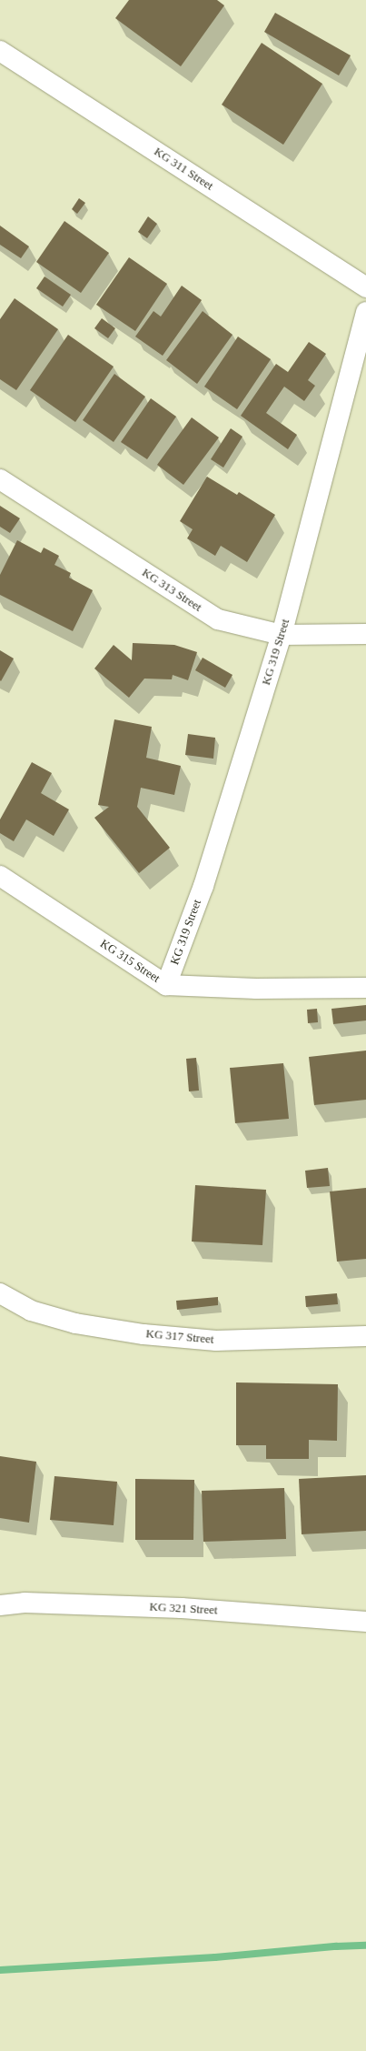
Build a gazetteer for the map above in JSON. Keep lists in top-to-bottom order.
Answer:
{
  "streets": {
    "street": [
      "KG 311 Street",
      "KG 313 Street",
      "KG 319 Street",
      "KG 315 Street",
      "KG 317 Street",
      "KG 321 Street"
    ]
  },
  "crossings": [
    ["KG 313 Street", "KG 319 Street"],
    ["KG 319 Street", "KG 315 Street"]
  ]
}
